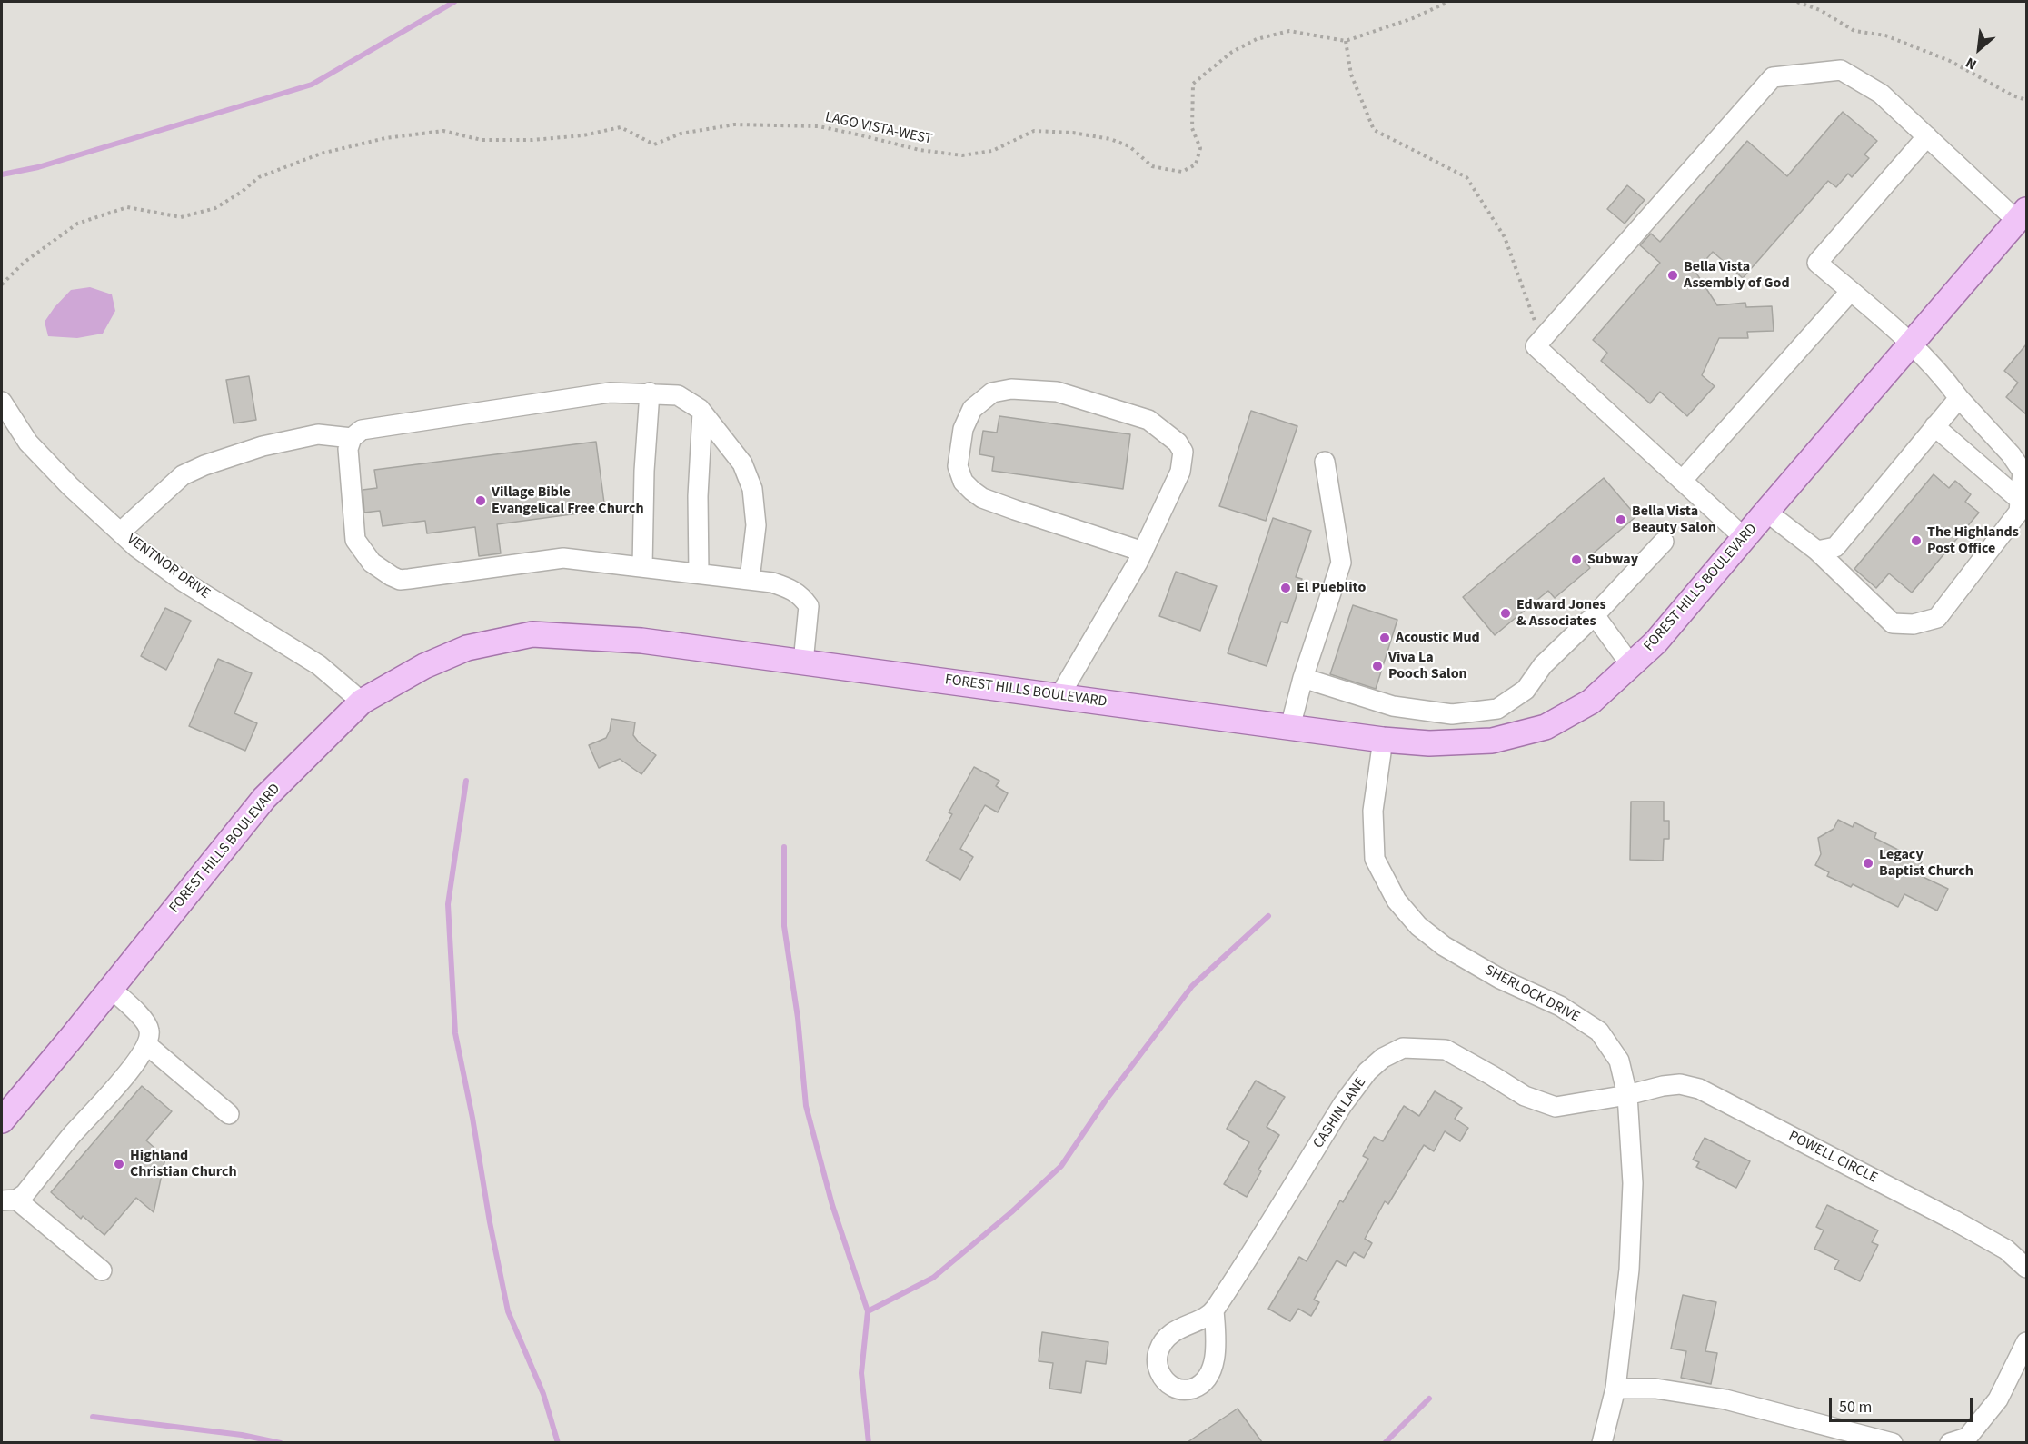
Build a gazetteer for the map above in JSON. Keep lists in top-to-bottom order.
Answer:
{
  "streets": {
    "main road": ["FOREST HILLS BOULEVARD"],
    "street": [
      "VENTNOR DRIVE",
      "SHERLOCK DRIVE",
      "CASHIN LANE",
      "POWELL CIRCLE"
    ],
    "path": ["LAGO VISTA-WEST"]
  },
  "crossings": [
    ["VENTNOR DRIVE", "FOREST HILLS BOULEVARD"],
    ["FOREST HILLS BOULEVARD", "SHERLOCK DRIVE"],
    ["SHERLOCK DRIVE", "CASHIN LANE"],
    ["SHERLOCK DRIVE", "POWELL CIRCLE"],
    ["CASHIN LANE", "POWELL CIRCLE"]
  ],
  "places": [
    "Bella Vista Assembly of God",
    "Village Bible Evangelical Free Church",
    "Bella Vista Beauty Salon",
    "The Highlands Post Office",
    "Subway",
    "El Pueblito",
    "Edward Jones & Associates",
    "Acoustic Mud",
    "Viva La Pooch Salon",
    "Legacy Baptist Church",
    "Highland Christian Church"
  ],
  "scale_bar": "50 m",
  "north": "bottom left"
}
